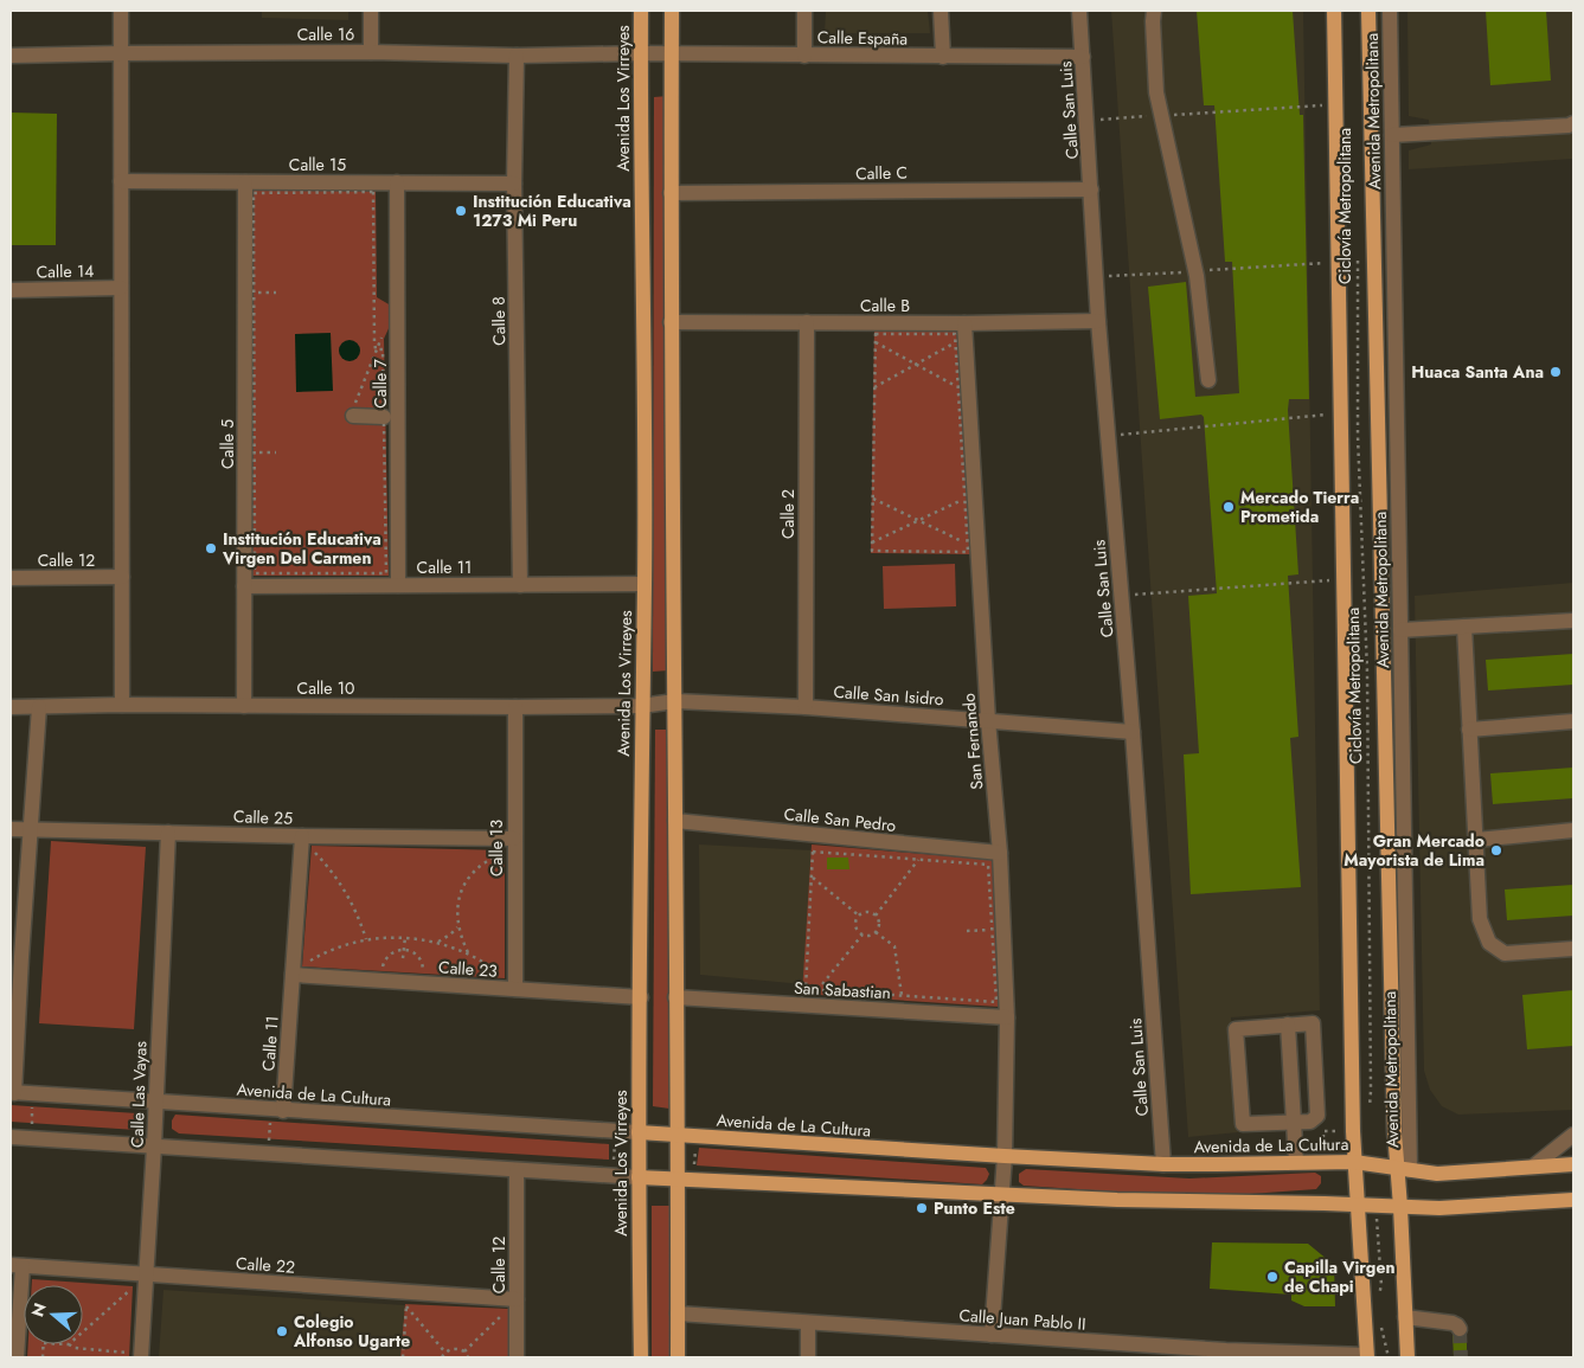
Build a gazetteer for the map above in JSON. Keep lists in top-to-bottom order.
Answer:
{
  "streets": {
    "main road": ["Avenida Los Virreyes", "Avenida Metropolitana", "Avenida de La Cultura"],
    "street": [
      "Calle 16",
      "Calle España",
      "Calle San Luis",
      "Calle 15",
      "Calle C",
      "Calle 14",
      "Calle B",
      "Calle 8",
      "Calle 7",
      "Calle 5",
      "Calle 2",
      "Calle 12",
      "Calle 11",
      "Calle 10",
      "Calle San Isidro",
      "San Fernando",
      "Calle 25",
      "Calle San Pedro",
      "Calle 13",
      "Calle 23",
      "San Sabastian",
      "Calle Las Vayas",
      "Calle 22",
      "Calle Juan Pablo II"
    ],
    "path": ["Ciclovía Metropolitana"]
  },
  "crossings": [
    ["Calle 16", "Calle España"],
    ["Calle 16", "Avenida Los Virreyes"],
    ["Calle 16", "Calle 8"],
    ["Calle España", "Avenida Los Virreyes"],
    ["Calle España", "Calle San Luis"],
    ["Avenida Los Virreyes", "Calle 11"],
    ["Avenida Los Virreyes", "Calle 10"],
    ["Avenida Los Virreyes", "Calle San Isidro"],
    ["Avenida Los Virreyes", "Calle 23"],
    ["Avenida Los Virreyes", "Avenida de La Cultura"],
    ["Calle San Luis", "Calle C"],
    ["Calle San Luis", "Calle B"],
    ["Calle San Luis", "Calle San Isidro"],
    ["Calle San Luis", "Avenida de La Cultura"],
    ["Avenida Metropolitana", "Avenida de La Cultura"],
    ["Calle 15", "Calle 8"],
    ["Calle 15", "Calle 7"],
    ["Calle 15", "Calle 5"],
    ["Calle B", "Calle 2"],
    ["Calle B", "San Fernando"],
    ["Calle 8", "Calle 11"],
    ["Calle 7", "Calle 11"],
    ["Calle 5", "Calle 11"],
    ["Calle 5", "Calle 10"],
    ["Calle 2", "Calle San Isidro"],
    ["Calle 12", "Calle 22"],
    ["Calle 11", "Calle 25"],
    ["Calle 11", "Calle 23"],
    ["Calle 11", "Avenida de La Cultura"],
    ["Calle 10", "Calle San Isidro"],
    ["Calle 10", "Calle 13"],
    ["Calle San Isidro", "San Fernando"],
    ["San Fernando", "Calle San Pedro"],
    ["San Fernando", "San Sabastian"],
    ["San Fernando", "Avenida de La Cultura"],
    ["San Fernando", "Calle Juan Pablo II"],
    ["Calle 25", "Calle 13"],
    ["Calle 25", "Calle Las Vayas"],
    ["Calle 13", "Calle 23"],
    ["Calle Las Vayas", "Avenida de La Cultura"],
    ["Calle Las Vayas", "Calle 22"]
  ],
  "places": [
    "Institución Educativa 1273 Mi Peru",
    "Huaca Santa Ana",
    "Mercado Tierra Prometida",
    "Institución Educativa Virgen Del Carmen",
    "Gran Mercado Mayorista de Lima",
    "Punto Este",
    "Capilla Virgen de Chapi",
    "Colegio Alfonso Ugarte"
  ],
  "north": "left"
}
